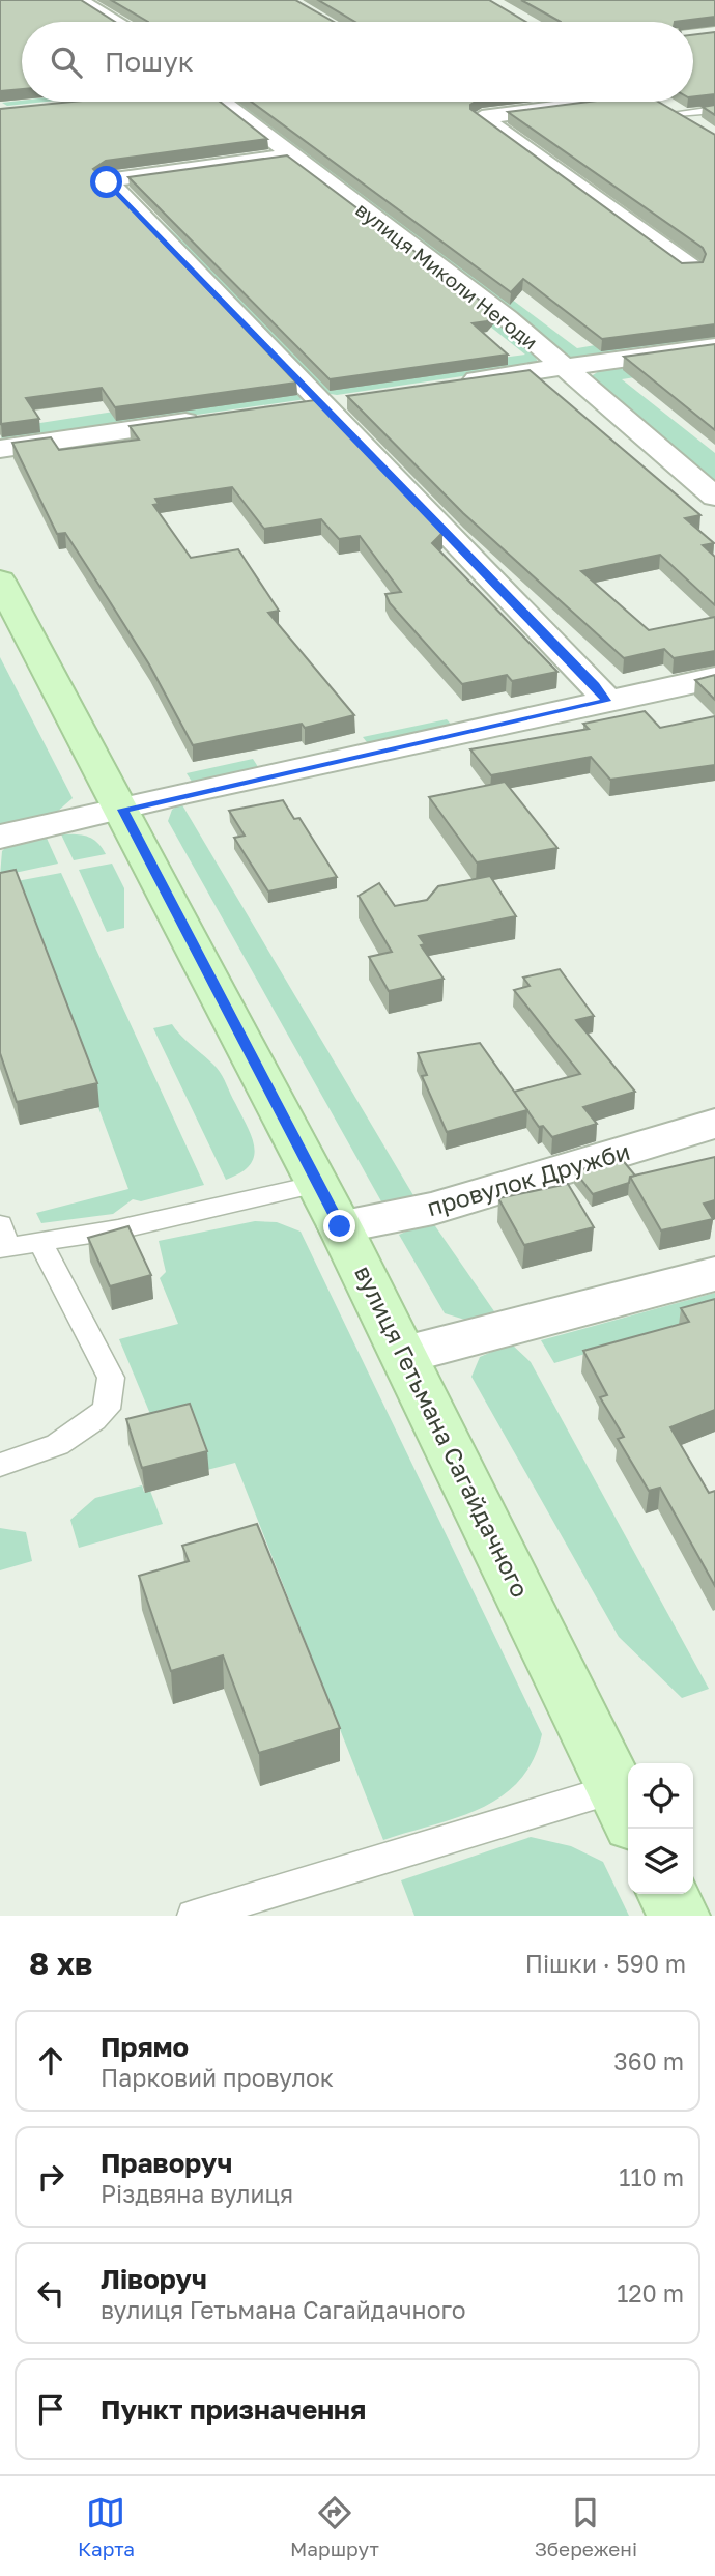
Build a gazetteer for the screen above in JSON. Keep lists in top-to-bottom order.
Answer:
{
  "streets": {
    "main road": ["вулиця Гетьмана Сагайдачного"],
    "street": ["вулиця Миколи Негоди", "провулок Дружби"]
  },
  "crossings": [
    ["провулок Дружби", "вулиця Гетьмана Сагайдачного"]
  ],
  "page": {
    "search": "Пошук",
    "heading": ["8 хв", "Пішки · 590 m"],
    "list": [
      ["Прямо", "Парковий провулок", "360 m"],
      ["Праворуч", "Різдвяна вулиця", "110 m"],
      ["Ліворуч", "вулиця Гетьмана Сагайдачного", "120 m"],
      "Пункт призначення"
    ],
    "nav": ["Карта", "Маршрут", "Збережені"]
  }
}
